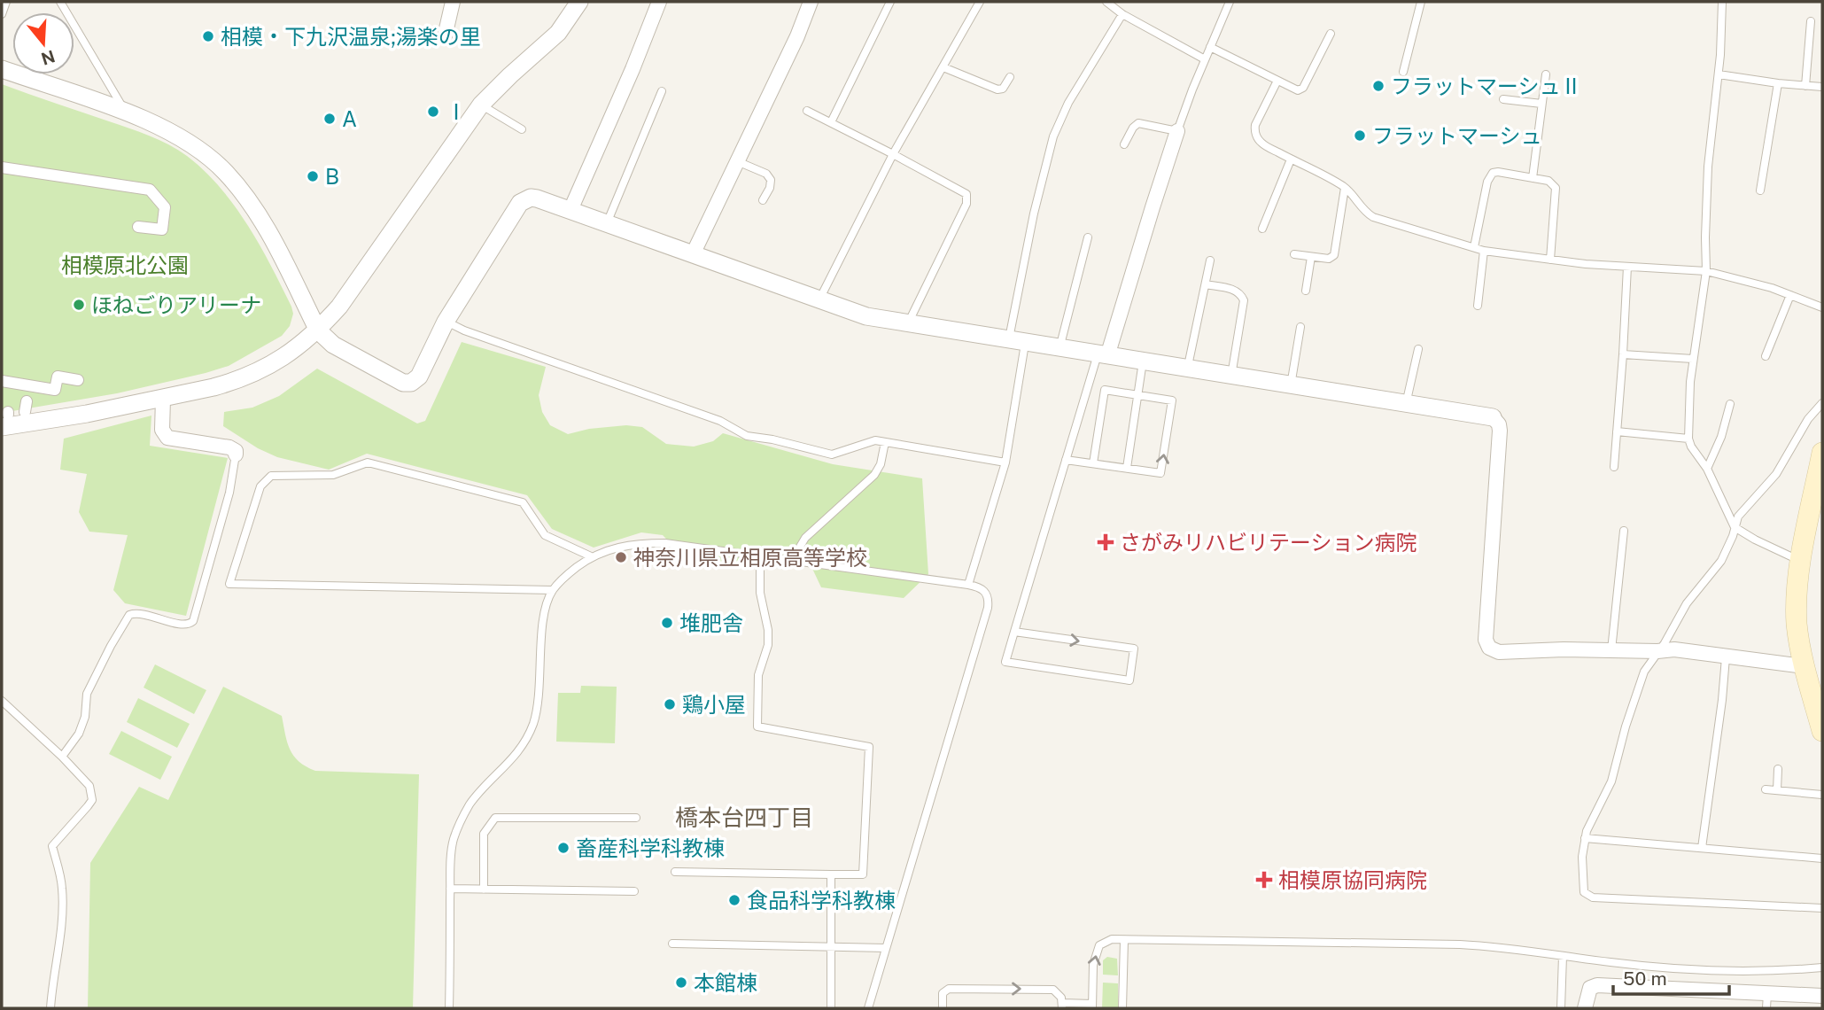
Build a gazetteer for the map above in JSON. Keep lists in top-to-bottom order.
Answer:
{
  "districts": ["橋本台四丁目"],
  "parks": ["相模原北公園"],
  "places": {
    "other": [
      "相模・下九沢温泉;湯楽の里",
      "フラットマーシュⅡ",
      "Ⅰ",
      "A",
      "フラットマーシュ",
      "B",
      "ほねごりアリーナ",
      "神奈川県立相原高等学校",
      "堆肥舎",
      "鶏小屋",
      "畜産科学科教棟",
      "食品科学科教棟",
      "本館棟"
    ],
    "health": ["さがみリハビリテーション病院", "相模原協同病院"]
  },
  "scale_bar": "50 m",
  "north": "bottom"
}
